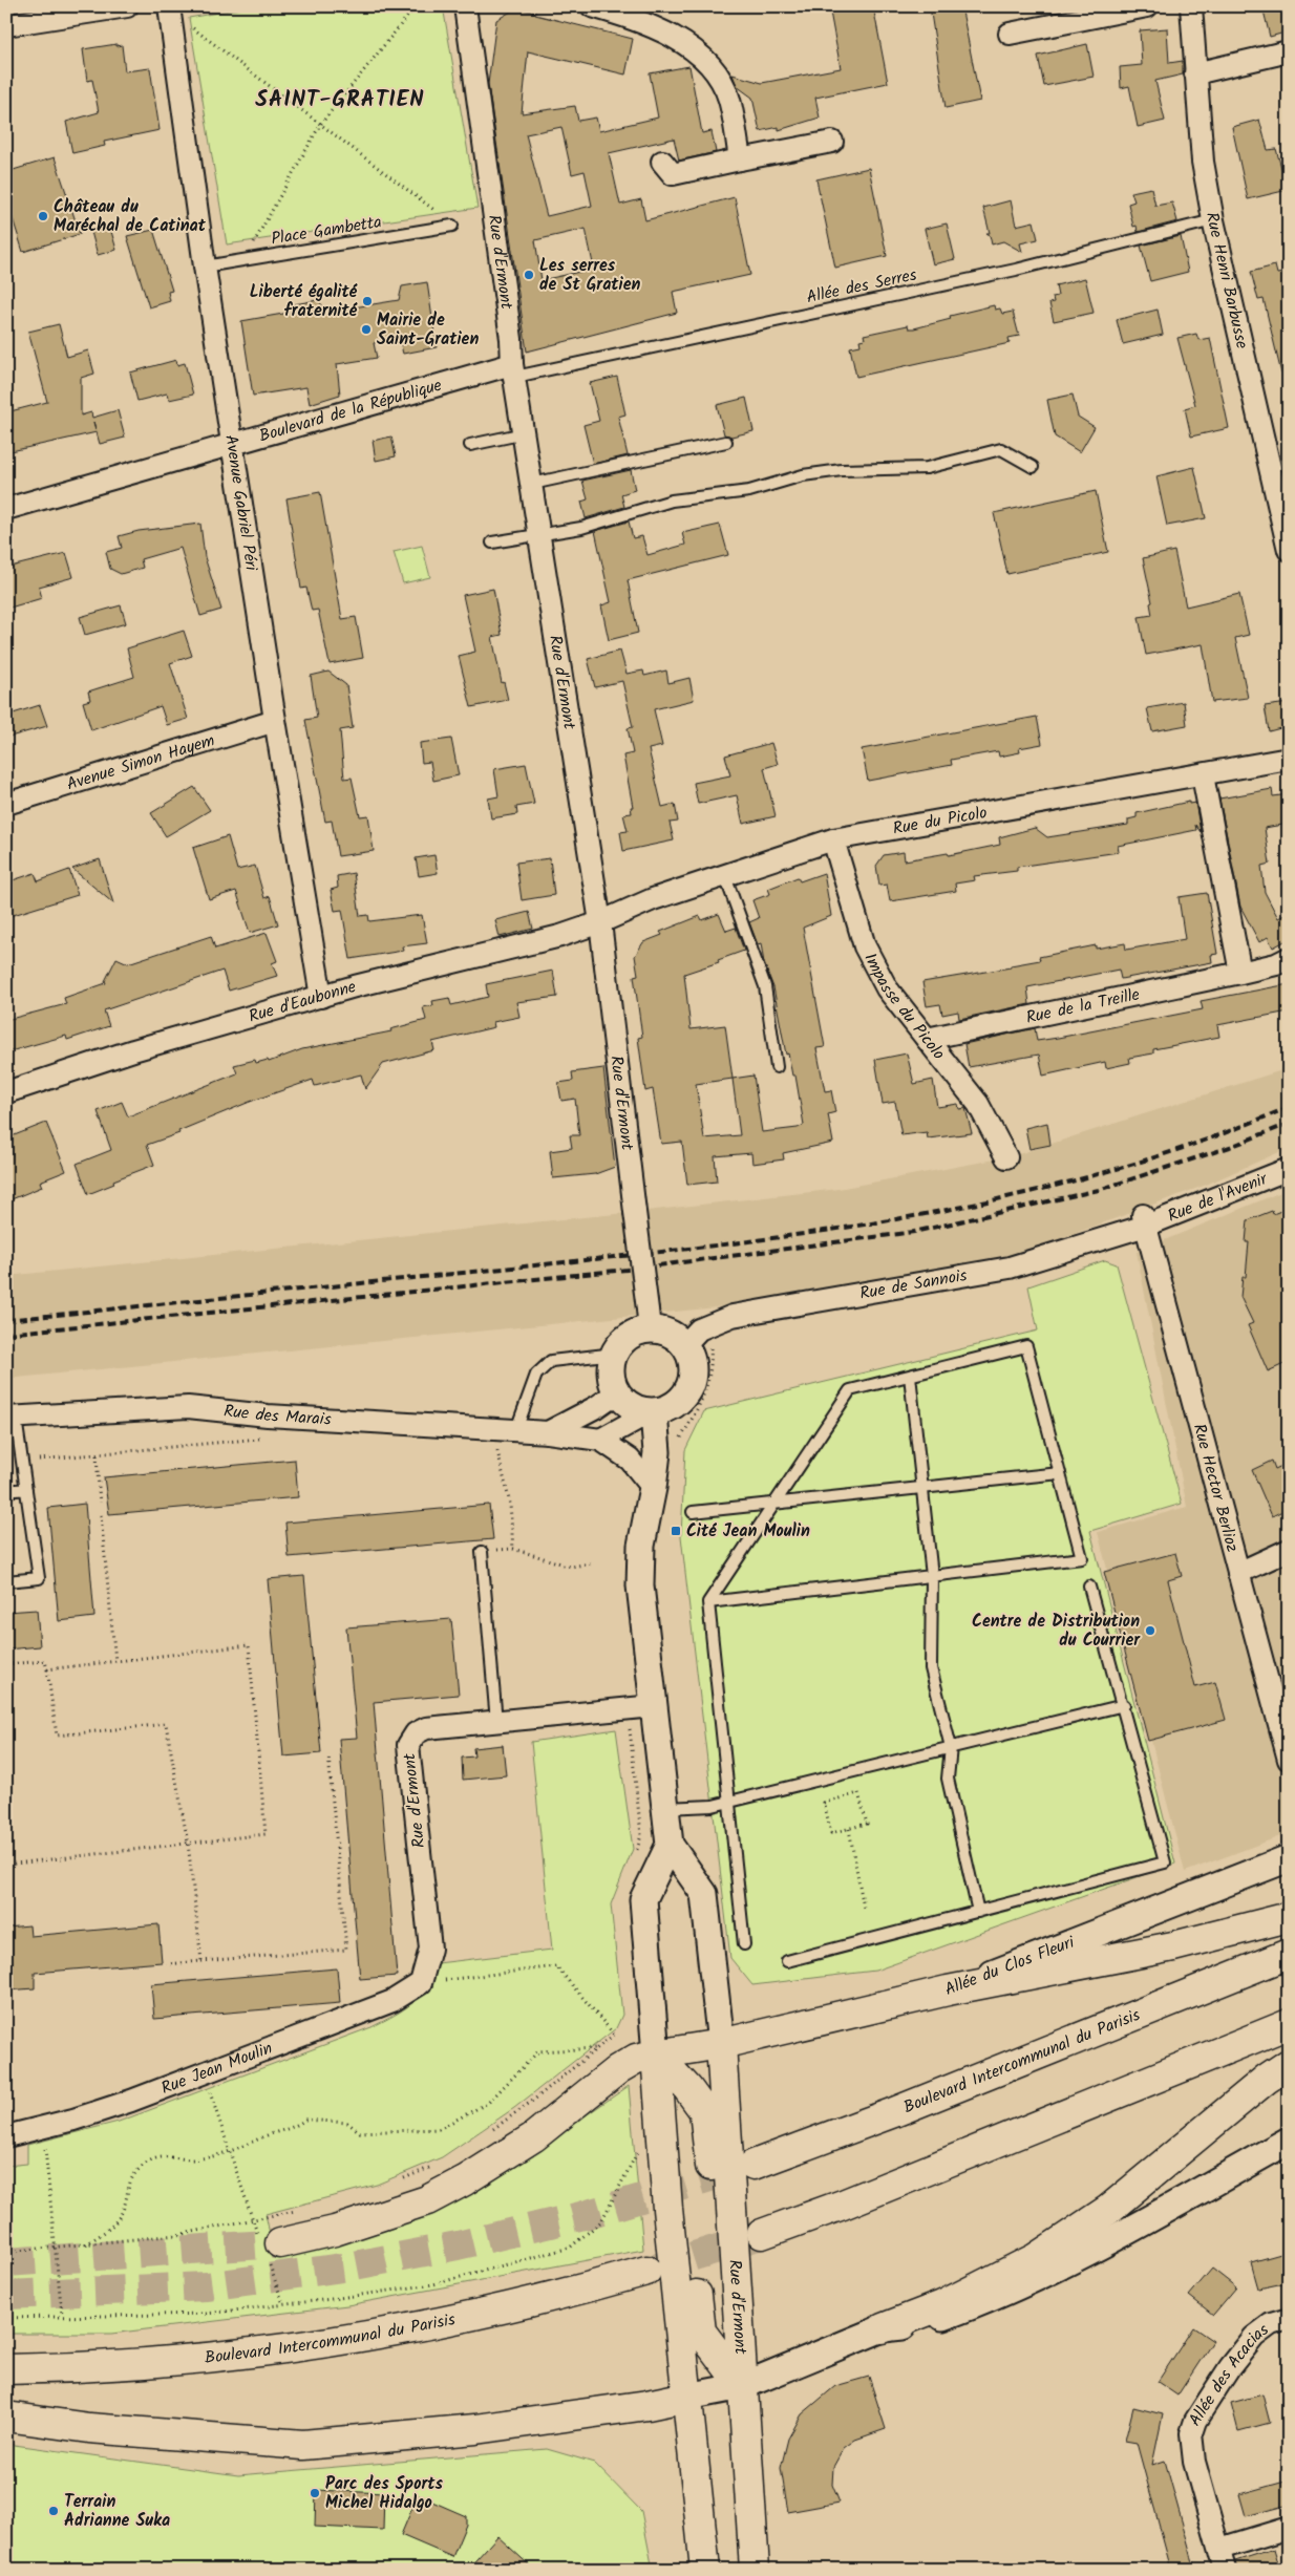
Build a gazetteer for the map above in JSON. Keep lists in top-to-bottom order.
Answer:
{
  "streets": {
    "main road": ["Rue d'Ermont", "Allée du Clos Fleuri", "Boulevard Intercommunal du Parisis"],
    "street": [
      "Rue Henri Barbusse",
      "Boulevard de la République",
      "Avenue Gabriel Péri",
      "Avenue Simon Hayem",
      "Rue du Picolo",
      "Rue d'Eaubonne",
      "Impasse du Picolo",
      "Rue de la Treille",
      "Rue de l'Avenir",
      "Rue de Sannois",
      "Rue des Marais",
      "Rue Hector Berlioz",
      "Rue Jean Moulin",
      "Allée des Acacias"
    ],
    "lane": ["Place Gambetta", "Allée des Serres"]
  },
  "crossings": [
    ["Place Gambetta", "Avenue Gabriel Péri"],
    ["Rue d'Ermont", "Allée des Serres"],
    ["Rue d'Ermont", "Boulevard de la République"],
    ["Rue d'Ermont", "Rue du Picolo"],
    ["Rue d'Ermont", "Rue d'Eaubonne"],
    ["Rue d'Ermont", "Rue de Sannois"],
    ["Rue d'Ermont", "Rue des Marais"],
    ["Rue d'Ermont", "Allée du Clos Fleuri"],
    ["Rue d'Ermont", "Rue Jean Moulin"],
    ["Rue Henri Barbusse", "Allée des Serres"],
    ["Allée des Serres", "Boulevard de la République"],
    ["Boulevard de la République", "Avenue Gabriel Péri"],
    ["Avenue Gabriel Péri", "Avenue Simon Hayem"],
    ["Avenue Gabriel Péri", "Rue d'Eaubonne"],
    ["Rue du Picolo", "Rue d'Eaubonne"],
    ["Rue du Picolo", "Impasse du Picolo"],
    ["Impasse du Picolo", "Rue de la Treille"],
    ["Rue de l'Avenir", "Rue de Sannois"],
    ["Rue de l'Avenir", "Rue Hector Berlioz"],
    ["Rue de Sannois", "Rue des Marais"],
    ["Rue de Sannois", "Rue Hector Berlioz"]
  ],
  "districts": ["SAINT-GRATIEN"],
  "places": {
    "other": [
      "Château du Maréchal de Catinat",
      "Les serres de St Gratien",
      "Liberté égalité fraternité",
      "Mairie de Saint-Gratien",
      "Centre de Distribution du Courrier",
      "Parc des Sports Michel Hidalgo",
      "Terrain Adrianne Suka"
    ],
    "transit": ["Cité Jean Moulin"]
  }
}
